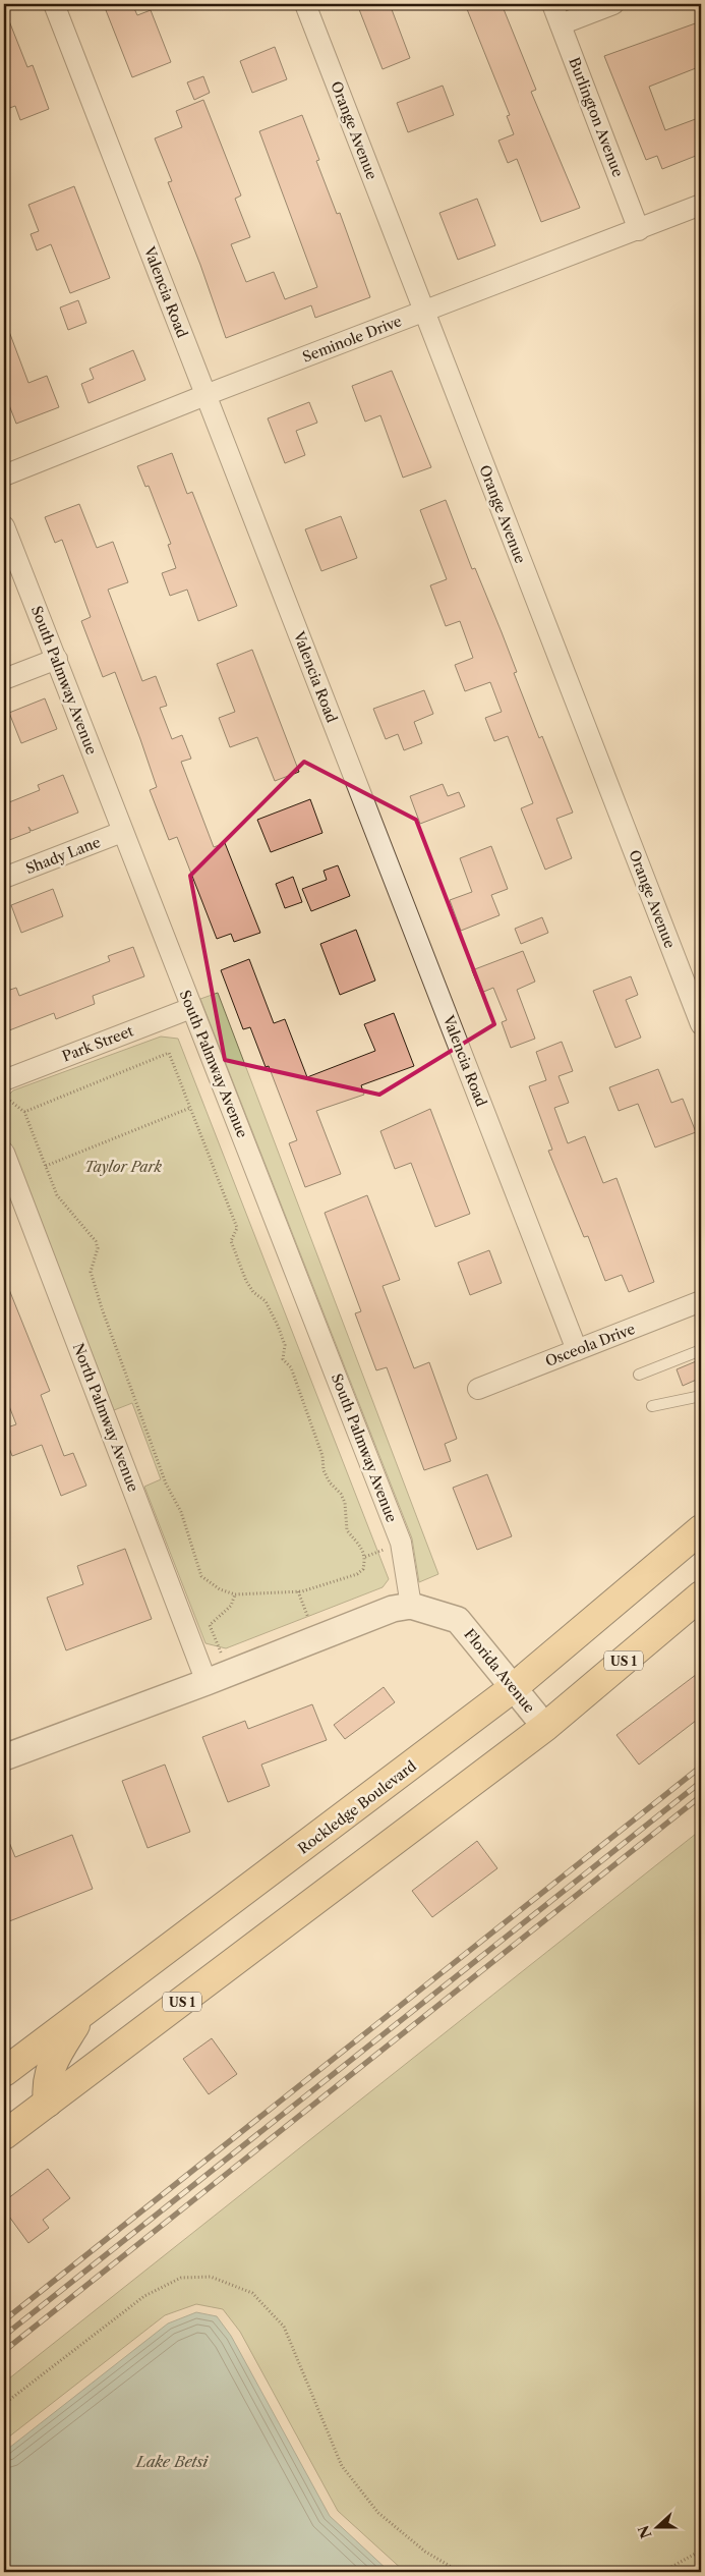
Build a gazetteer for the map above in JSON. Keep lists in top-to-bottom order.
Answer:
{
  "streets": {
    "main road": ["US 1", "Rockledge Boulevard"],
    "street": [
      "Burlington Avenue",
      "Orange Avenue",
      "Valencia Road",
      "Seminole Drive",
      "South Palmway Avenue",
      "Shady Lane",
      "Park Street",
      "Osceola Drive",
      "North Palmway Avenue",
      "Florida Avenue"
    ]
  },
  "crossings": [
    ["Burlington Avenue", "Seminole Drive"],
    ["Orange Avenue", "Seminole Drive"],
    ["Valencia Road", "Seminole Drive"],
    ["Valencia Road", "Osceola Drive"],
    ["South Palmway Avenue", "Shady Lane"],
    ["South Palmway Avenue", "Park Street"],
    ["South Palmway Avenue", "Florida Avenue"],
    ["US 1", "Florida Avenue"],
    ["Florida Avenue", "Rockledge Boulevard"]
  ],
  "water": ["Lake Betsi"],
  "parks": ["Taylor Park"],
  "north": "left"
}
